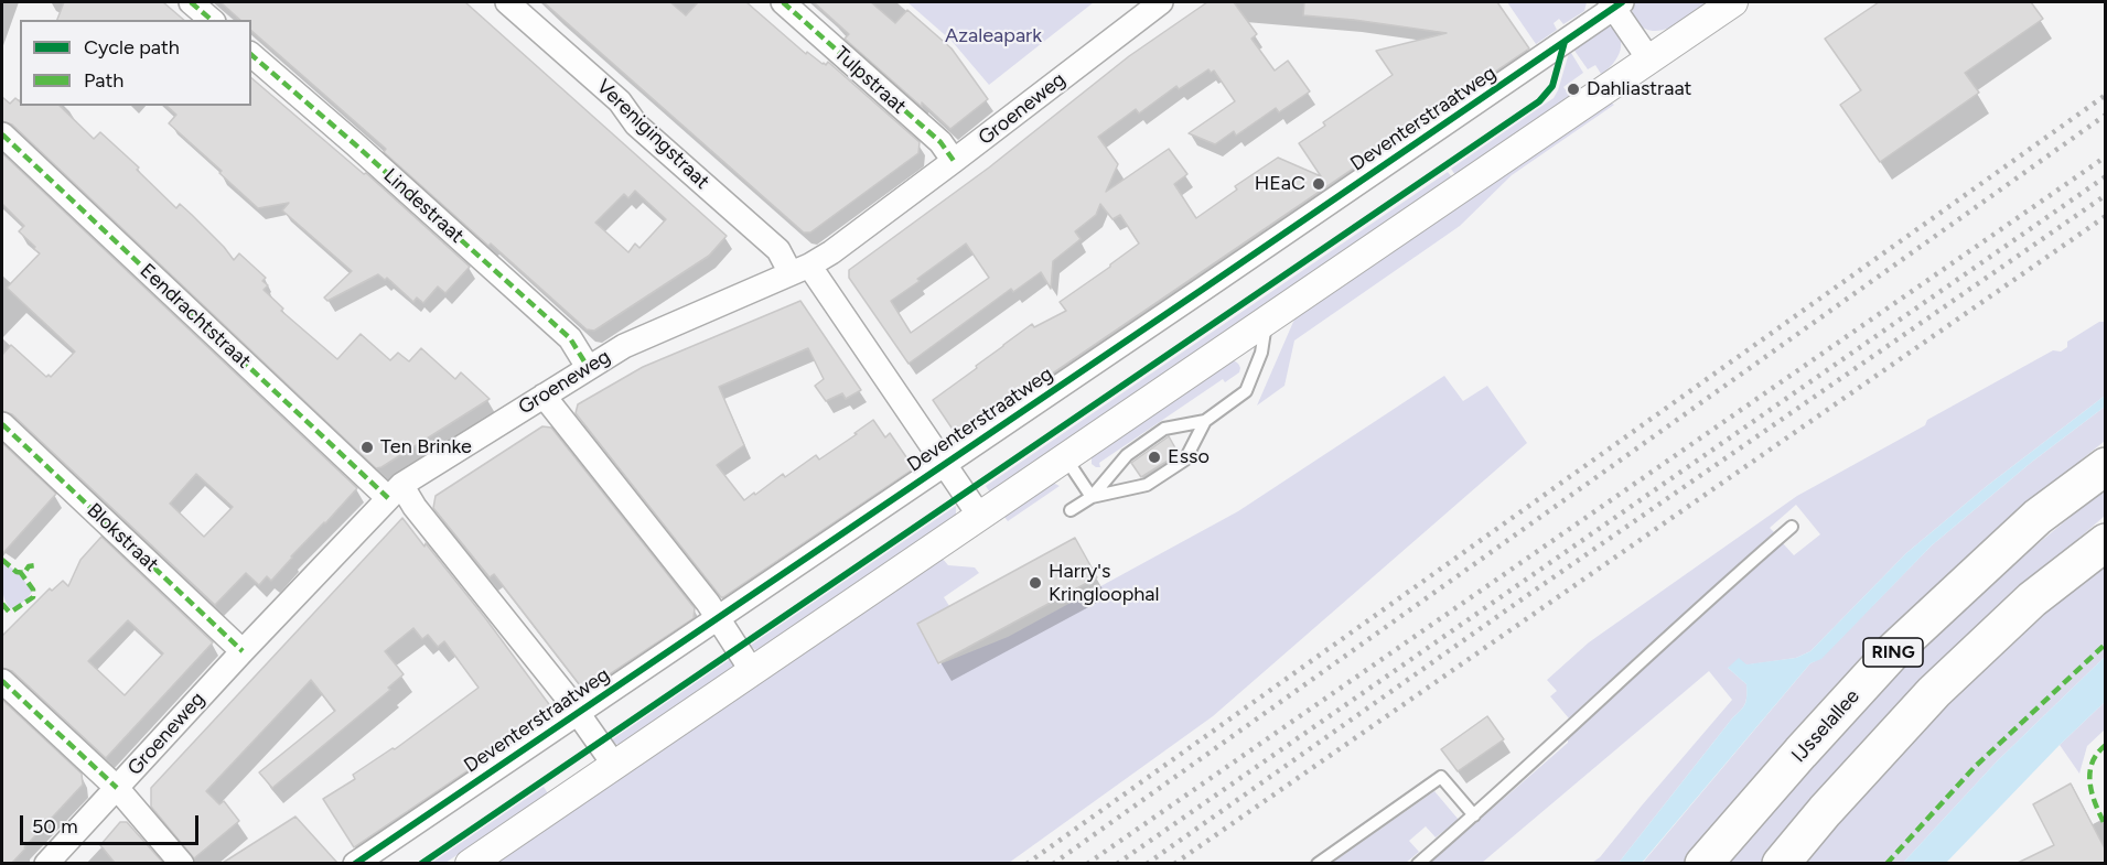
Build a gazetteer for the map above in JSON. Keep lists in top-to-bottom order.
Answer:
{
  "streets": {
    "main road": ["RING", "IJsselallee"],
    "street": [
      "Tulpstraat",
      "Groeneweg",
      "Deventerstraatweg",
      "Verenigingstraat",
      "Lindestraat",
      "Eendrachtstraat",
      "Blokstraat"
    ]
  },
  "crossings": [
    ["Tulpstraat", "Groeneweg"],
    ["Groeneweg", "Verenigingstraat"],
    ["Groeneweg", "Lindestraat"],
    ["Groeneweg", "Eendrachtstraat"],
    ["Groeneweg", "Blokstraat"],
    ["Deventerstraatweg", "Verenigingstraat"],
    ["Deventerstraatweg", "Eendrachtstraat"]
  ],
  "parks": ["Azaleapark"],
  "places": [
    "Dahliastraat",
    "HEaC",
    "Ten Brinke",
    "Esso",
    "Harry's Kringloophal"
  ],
  "legend": ["Cycle path", "Path"],
  "scale_bar": "50 m"
}
